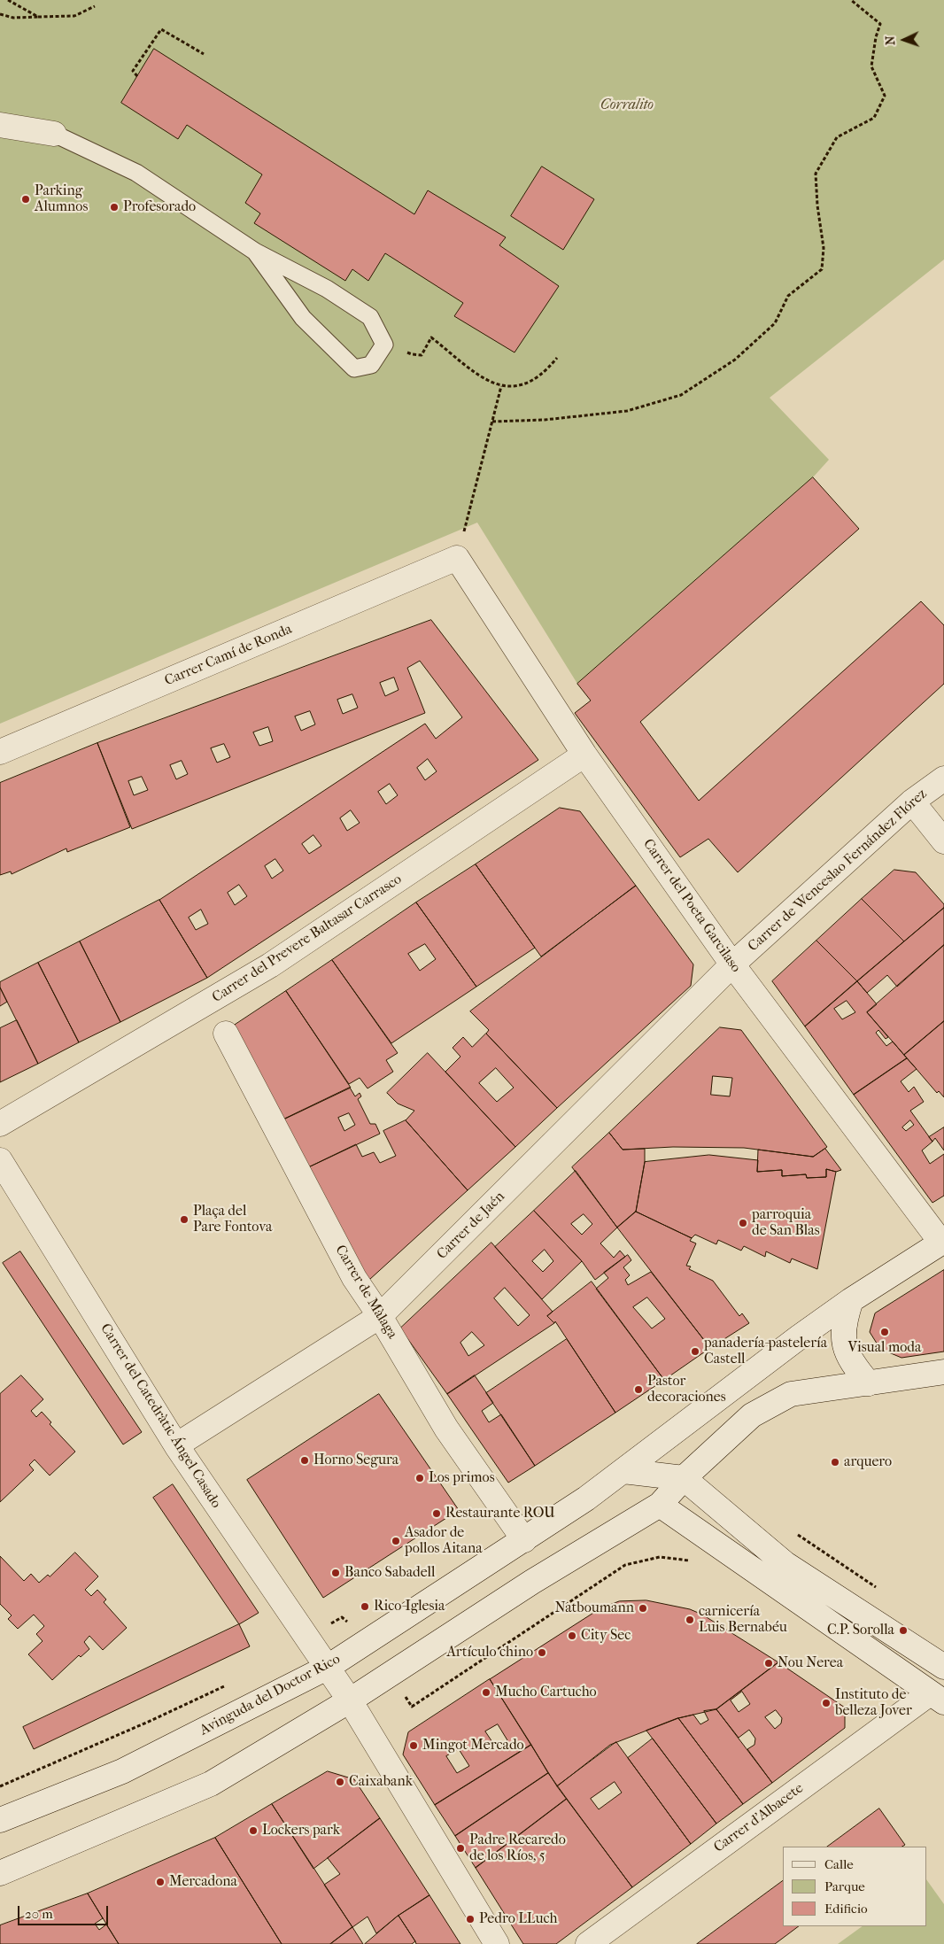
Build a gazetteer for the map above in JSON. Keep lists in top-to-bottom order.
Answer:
{
  "streets": {
    "street": [
      "Carrer Camí de Ronda",
      "Carrer de Wenceslao Fernández Flórez",
      "Carrer del Poeta Garcilaso",
      "Carrer del Prevere Baltasar Carrasco",
      "Carrer de Jaén",
      "Carrer de Màlaga",
      "Carrer del Catedràtic Ángel Casado",
      "Avinguda del Doctor Rico",
      "Carrer d'Albacete"
    ]
  },
  "crossings": [
    ["Carrer Camí de Ronda", "Carrer del Poeta Garcilaso"],
    ["Carrer de Wenceslao Fernández Flórez", "Carrer del Poeta Garcilaso"],
    ["Carrer de Wenceslao Fernández Flórez", "Carrer de Jaén"],
    ["Carrer del Poeta Garcilaso", "Carrer del Prevere Baltasar Carrasco"],
    ["Carrer del Poeta Garcilaso", "Carrer de Jaén"],
    ["Carrer del Poeta Garcilaso", "Avinguda del Doctor Rico"],
    ["Carrer de Jaén", "Carrer de Màlaga"],
    ["Carrer de Jaén", "Carrer del Catedràtic Ángel Casado"],
    ["Carrer de Màlaga", "Avinguda del Doctor Rico"],
    ["Carrer del Catedràtic Ángel Casado", "Avinguda del Doctor Rico"]
  ],
  "parks": ["Corralito"],
  "places": [
    "Parking Alumnos",
    "Profesorado",
    "Plaça del Pare Fontova",
    "parroquia de San Blas",
    "Visual moda",
    "panadería-pastelería Castell",
    "Pastor decoraciones",
    "Horno Segura",
    "arquero",
    "Los primos",
    "Restaurante ROU",
    "Asador de pollos Aitana",
    "Banco Sabadell",
    "Rico-Iglesia",
    "Natboumann",
    "carnicería Luis Bernabéu",
    "C.P. Sorolla",
    "City Sec",
    "Artículo chino",
    "Nou Nerea",
    "Mucho Cartucho",
    "Instituto de belleza Jover",
    "Mingot Mercado",
    "Caixabank",
    "Lockers park",
    "Padre Recaredo de los Ríos, 5",
    "Mercadona",
    "Pedro LLuch"
  ],
  "legend": ["Calle", "Parque", "Edificio"],
  "scale_bar": "20 m",
  "north": "left"
}
